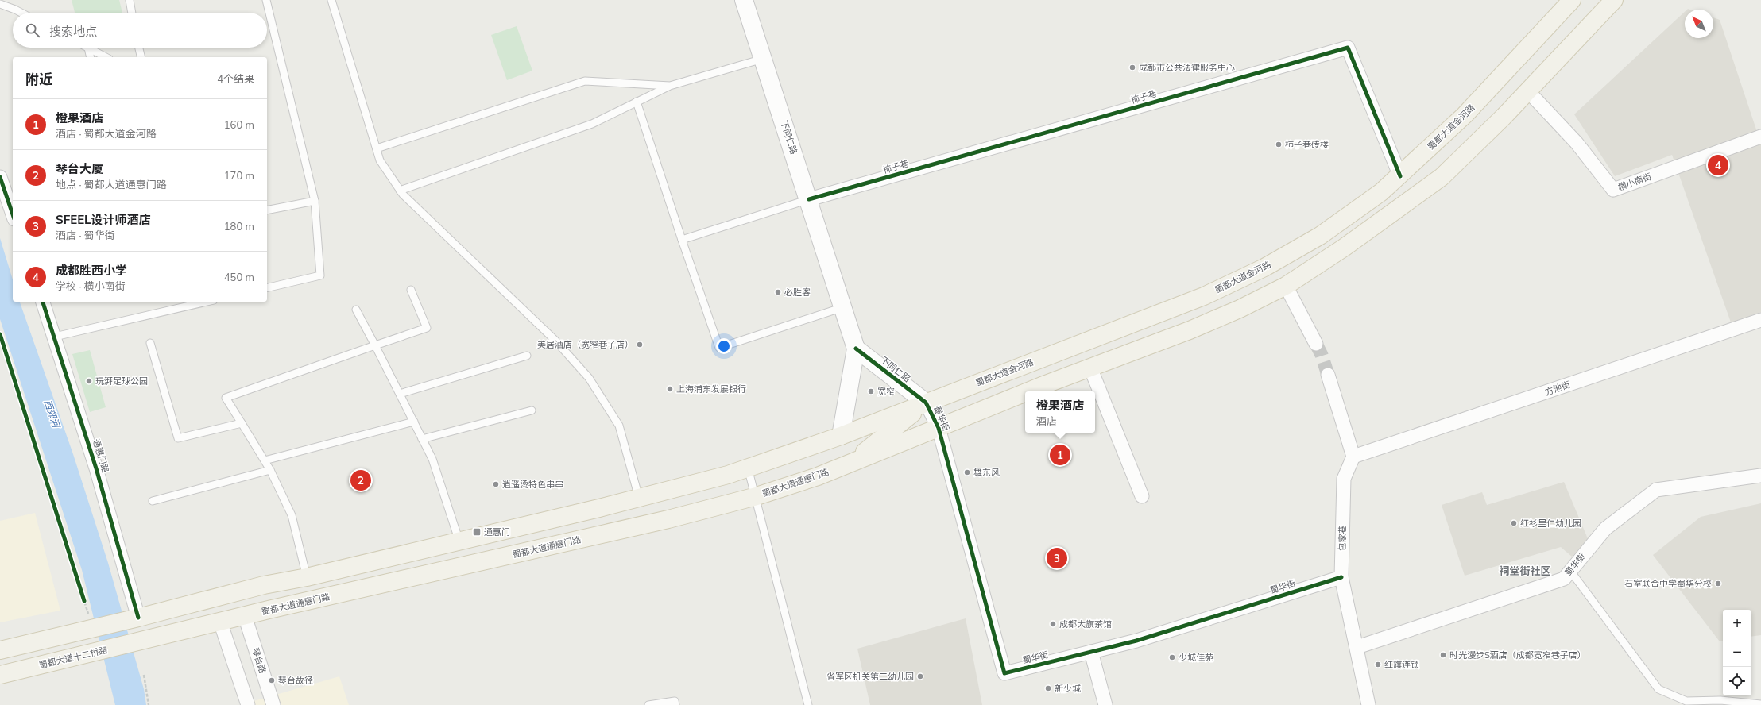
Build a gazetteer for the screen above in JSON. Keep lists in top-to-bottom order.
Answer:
{
  "streets": {
    "main road": ["蜀都大道金河路", "蜀都大道通惠门路", "蜀都大道十二桥路"],
    "street": [
      "柿子巷",
      "下同仁路",
      "横小南街",
      "方池街",
      "蜀华街",
      "通惠门路",
      "包家巷",
      "琴台路"
    ]
  },
  "crossings": [
    ["柿子巷", "蜀都大道金河路"],
    ["柿子巷", "下同仁路"],
    ["蜀都大道金河路", "下同仁路"],
    ["蜀都大道金河路", "蜀华街"],
    ["下同仁路", "蜀华街"],
    ["方池街", "包家巷"],
    ["蜀华街", "蜀都大道通惠门路"],
    ["蜀华街", "包家巷"],
    ["蜀都大道通惠门路", "蜀都大道十二桥路"],
    ["蜀都大道通惠门路", "琴台路"]
  ],
  "districts": ["祠堂街社区"],
  "water": ["西郊河"],
  "places": {
    "other": [
      "成都市公共法律服务中心",
      "柿子巷砖楼",
      "必胜客",
      "美居酒店（宽窄巷子店）",
      "玩湃足球公园",
      "上海浦东发展银行",
      "宽窄",
      "舞东风",
      "逍遥烫特色串串",
      "红衫里仁幼儿园",
      "石室联合中学蜀华分校",
      "成都大旗茶馆",
      "时光漫步S酒店（成都宽窄巷子店）",
      "少城佳苑",
      "红旗连锁",
      "省军区机关第二幼儿园",
      "琴台故径",
      "新少城"
    ],
    "transit": ["通惠门"]
  },
  "north": "top left",
  "page": {
    "search": "搜索地点",
    "heading": ["附近", "4个结果"],
    "list": [
      {
        "mark": "1",
        "name": "橙果酒店",
        "note": "酒店 · 蜀都大道金河路",
        "value": "160 m"
      },
      {
        "mark": "2",
        "name": "琴台大厦",
        "note": "地点 · 蜀都大道通惠门路",
        "value": "170 m"
      },
      {
        "mark": "3",
        "name": "SFEEL设计师酒店",
        "note": "酒店 · 蜀华街",
        "value": "180 m"
      },
      {
        "mark": "4",
        "name": "成都胜西小学",
        "note": "学校 · 横小南街",
        "value": "450 m"
      }
    ],
    "pins": [
      "4",
      "1",
      "2",
      "3"
    ],
    "popup": ["橙果酒店", "酒店"],
    "map_buttons": ["+", "−"]
  }
}
